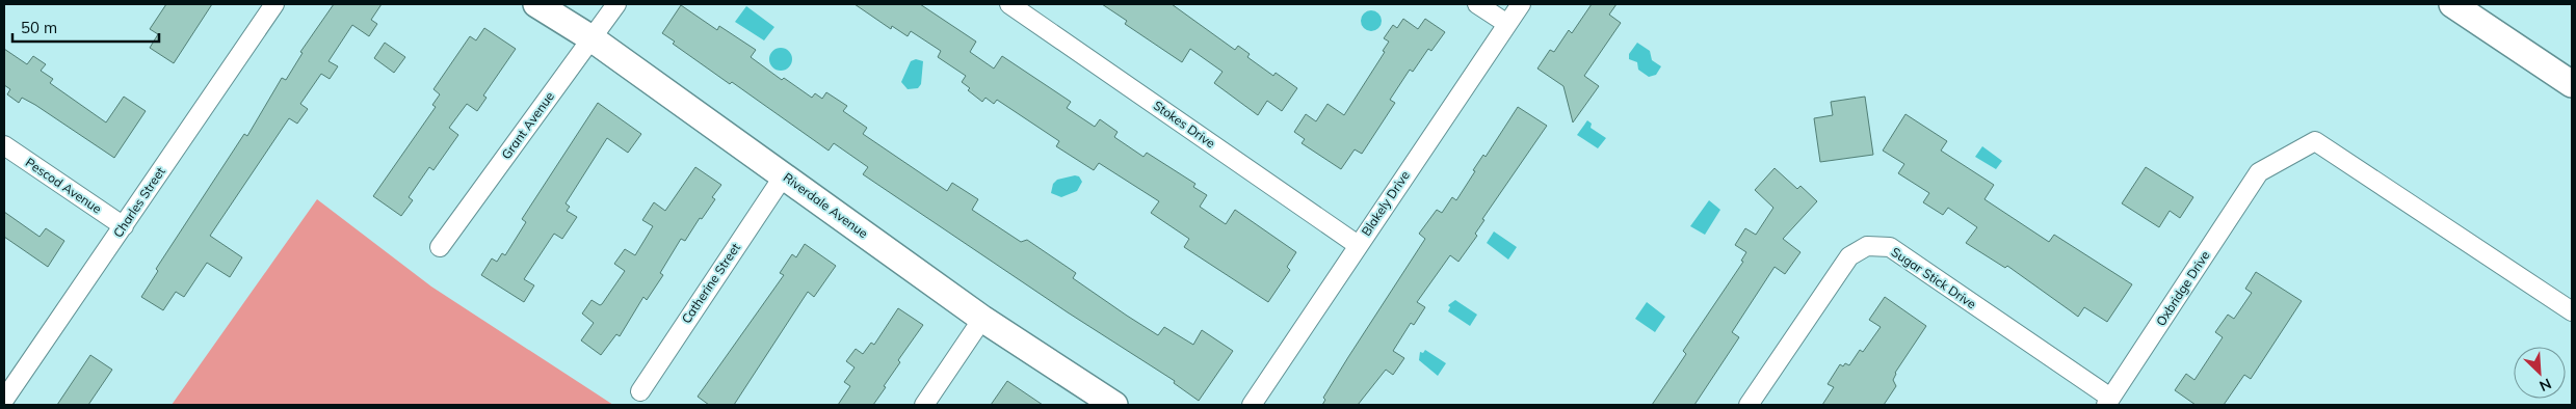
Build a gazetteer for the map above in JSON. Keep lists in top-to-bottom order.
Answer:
{
  "streets": {
    "street": [
      "Stokes Drive",
      "Grant Avenue",
      "Pescod Avenue",
      "Charles Street",
      "Blakely Drive",
      "Riverdale Avenue",
      "Sugar Stick Drive",
      "Catherine Street",
      "Oxbridge Drive"
    ]
  },
  "crossings": [
    ["Stokes Drive", "Blakely Drive"],
    ["Grant Avenue", "Riverdale Avenue"],
    ["Pescod Avenue", "Charles Street"],
    ["Riverdale Avenue", "Catherine Street"],
    ["Sugar Stick Drive", "Oxbridge Drive"]
  ],
  "scale_bar": "50 m",
  "north": "bottom right"
}
